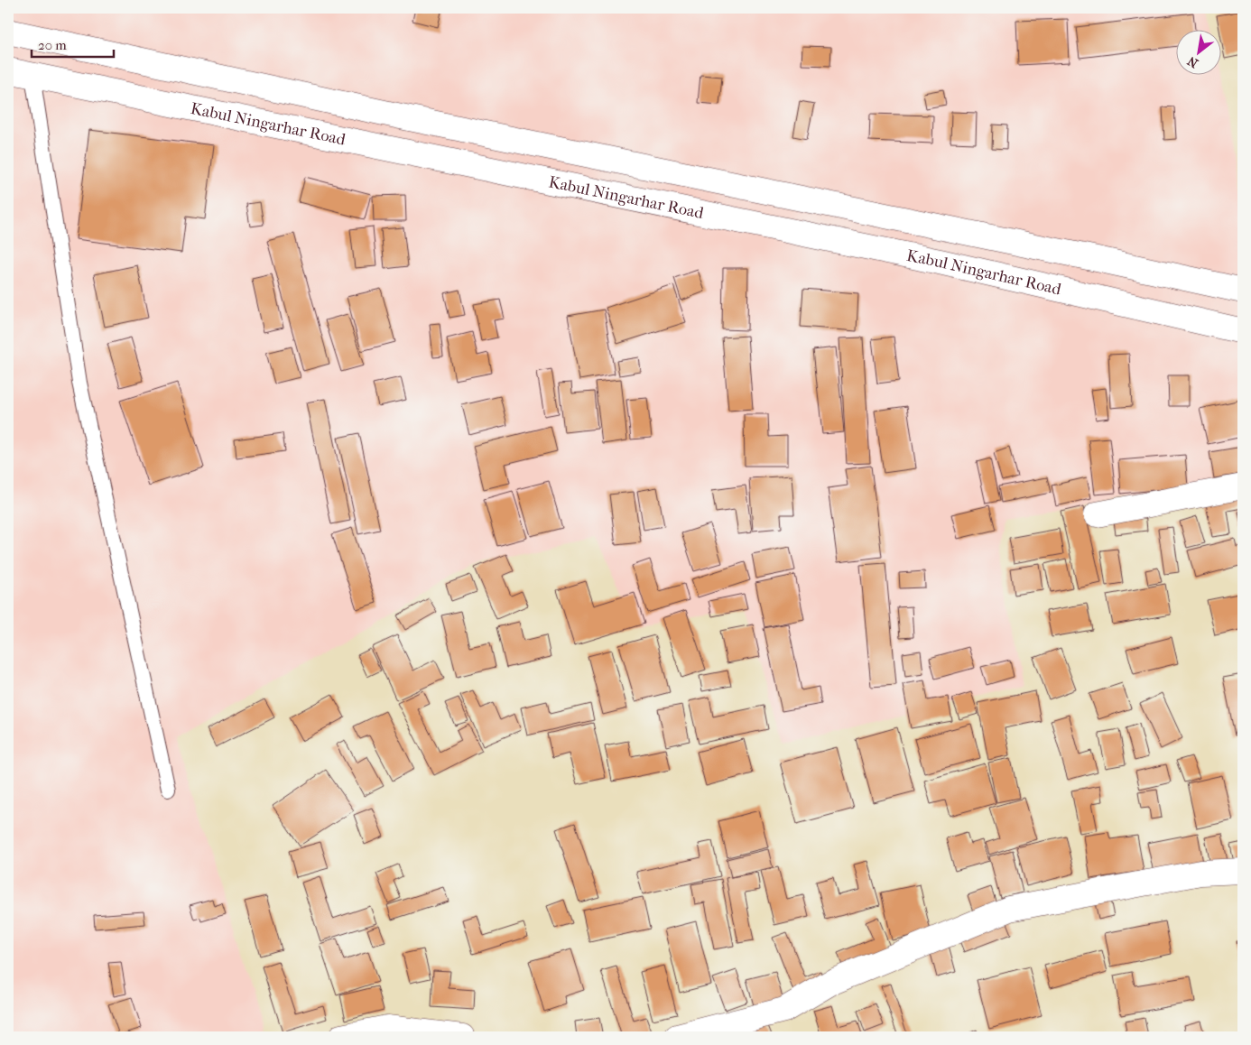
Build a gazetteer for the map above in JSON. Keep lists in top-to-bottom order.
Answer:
{
  "streets": {
    "main road": ["Kabul Ningarhar Road"]
  },
  "scale_bar": "20 m",
  "north": "bottom left"
}
